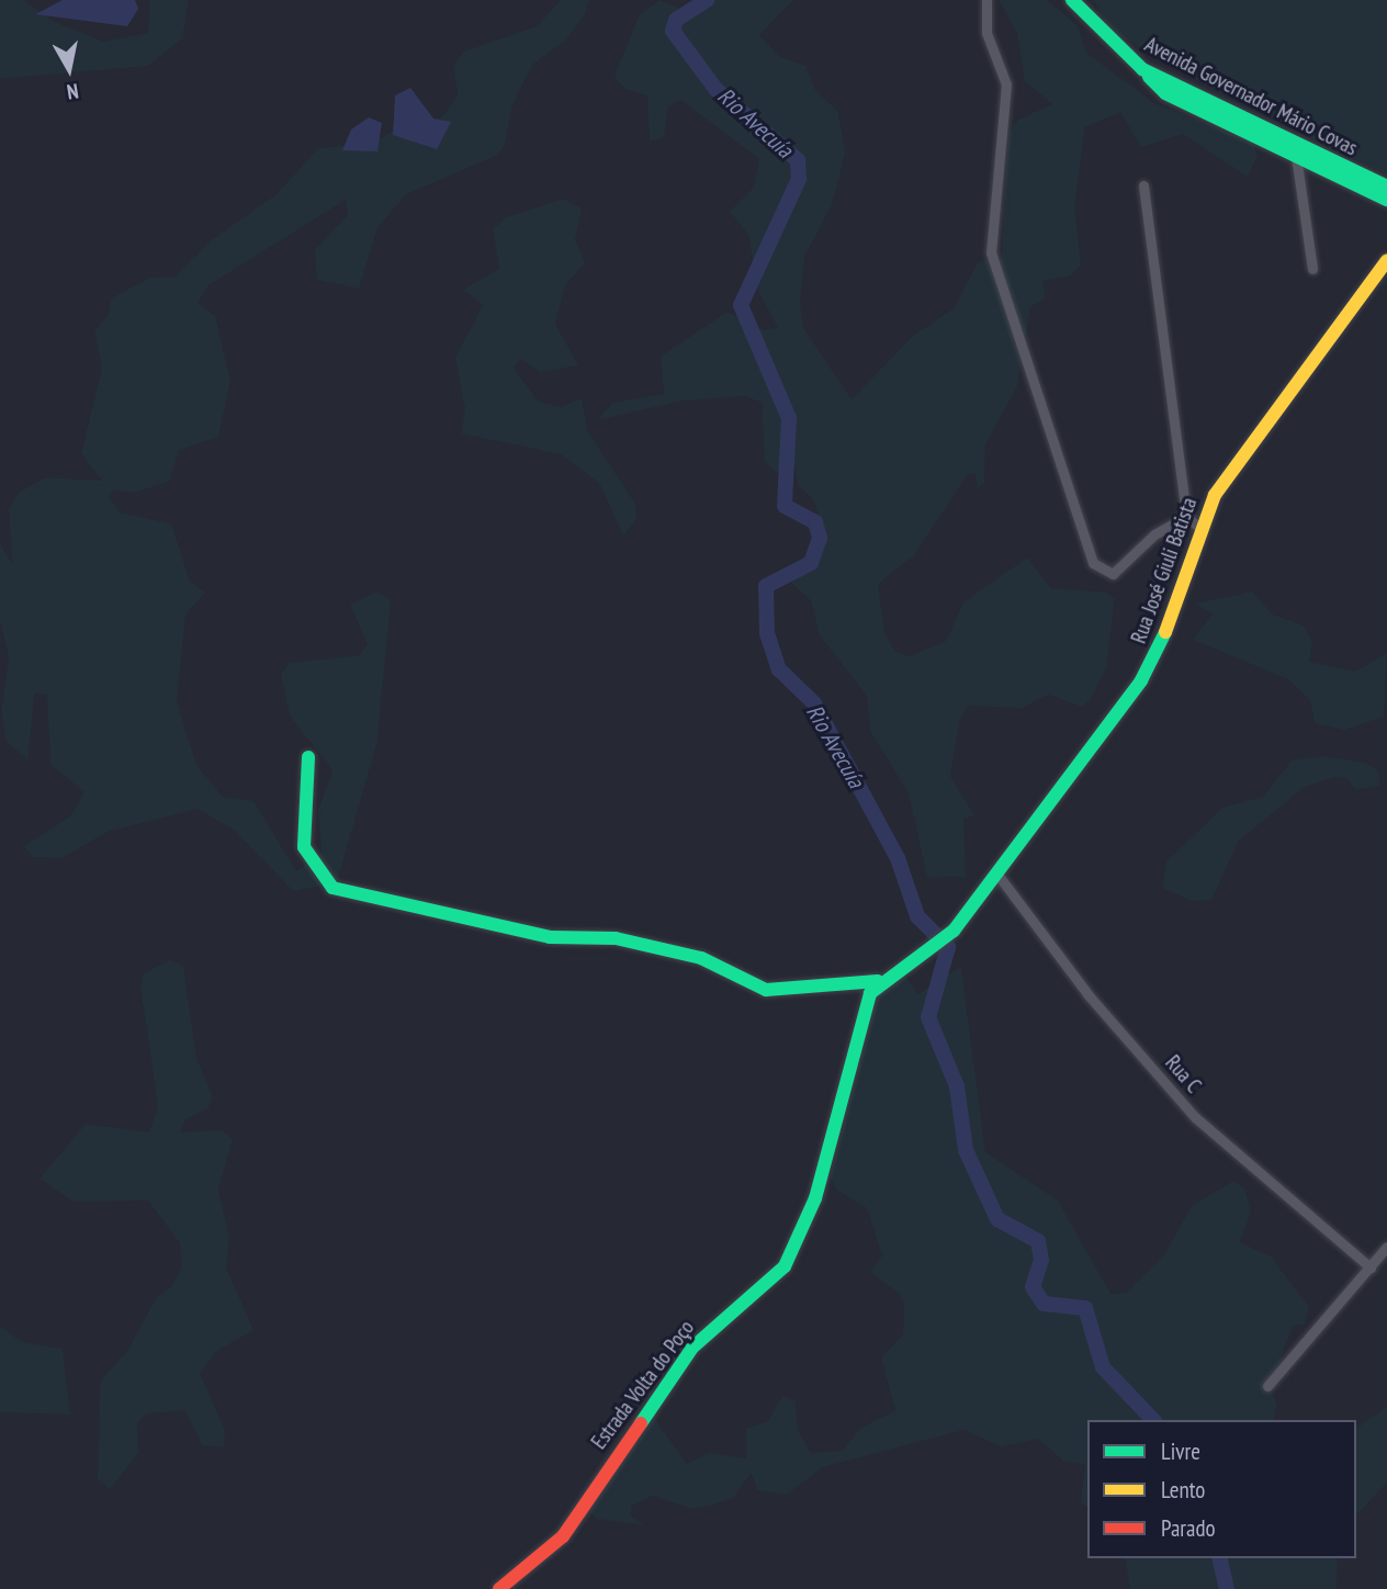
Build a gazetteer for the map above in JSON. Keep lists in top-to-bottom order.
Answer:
{
  "streets": {
    "street": [
      "Avenida Governador Mário Covas",
      "Rua José Giuli Batista",
      "Rua C",
      "Estrada Volta do Poço"
    ]
  },
  "crossings": [
    ["Rua José Giuli Batista", "Rua C"],
    ["Rua José Giuli Batista", "Estrada Volta do Poço"]
  ],
  "water": ["Rio Avecuía"],
  "legend": ["Livre", "Lento", "Parado"],
  "north": "bottom"
}
